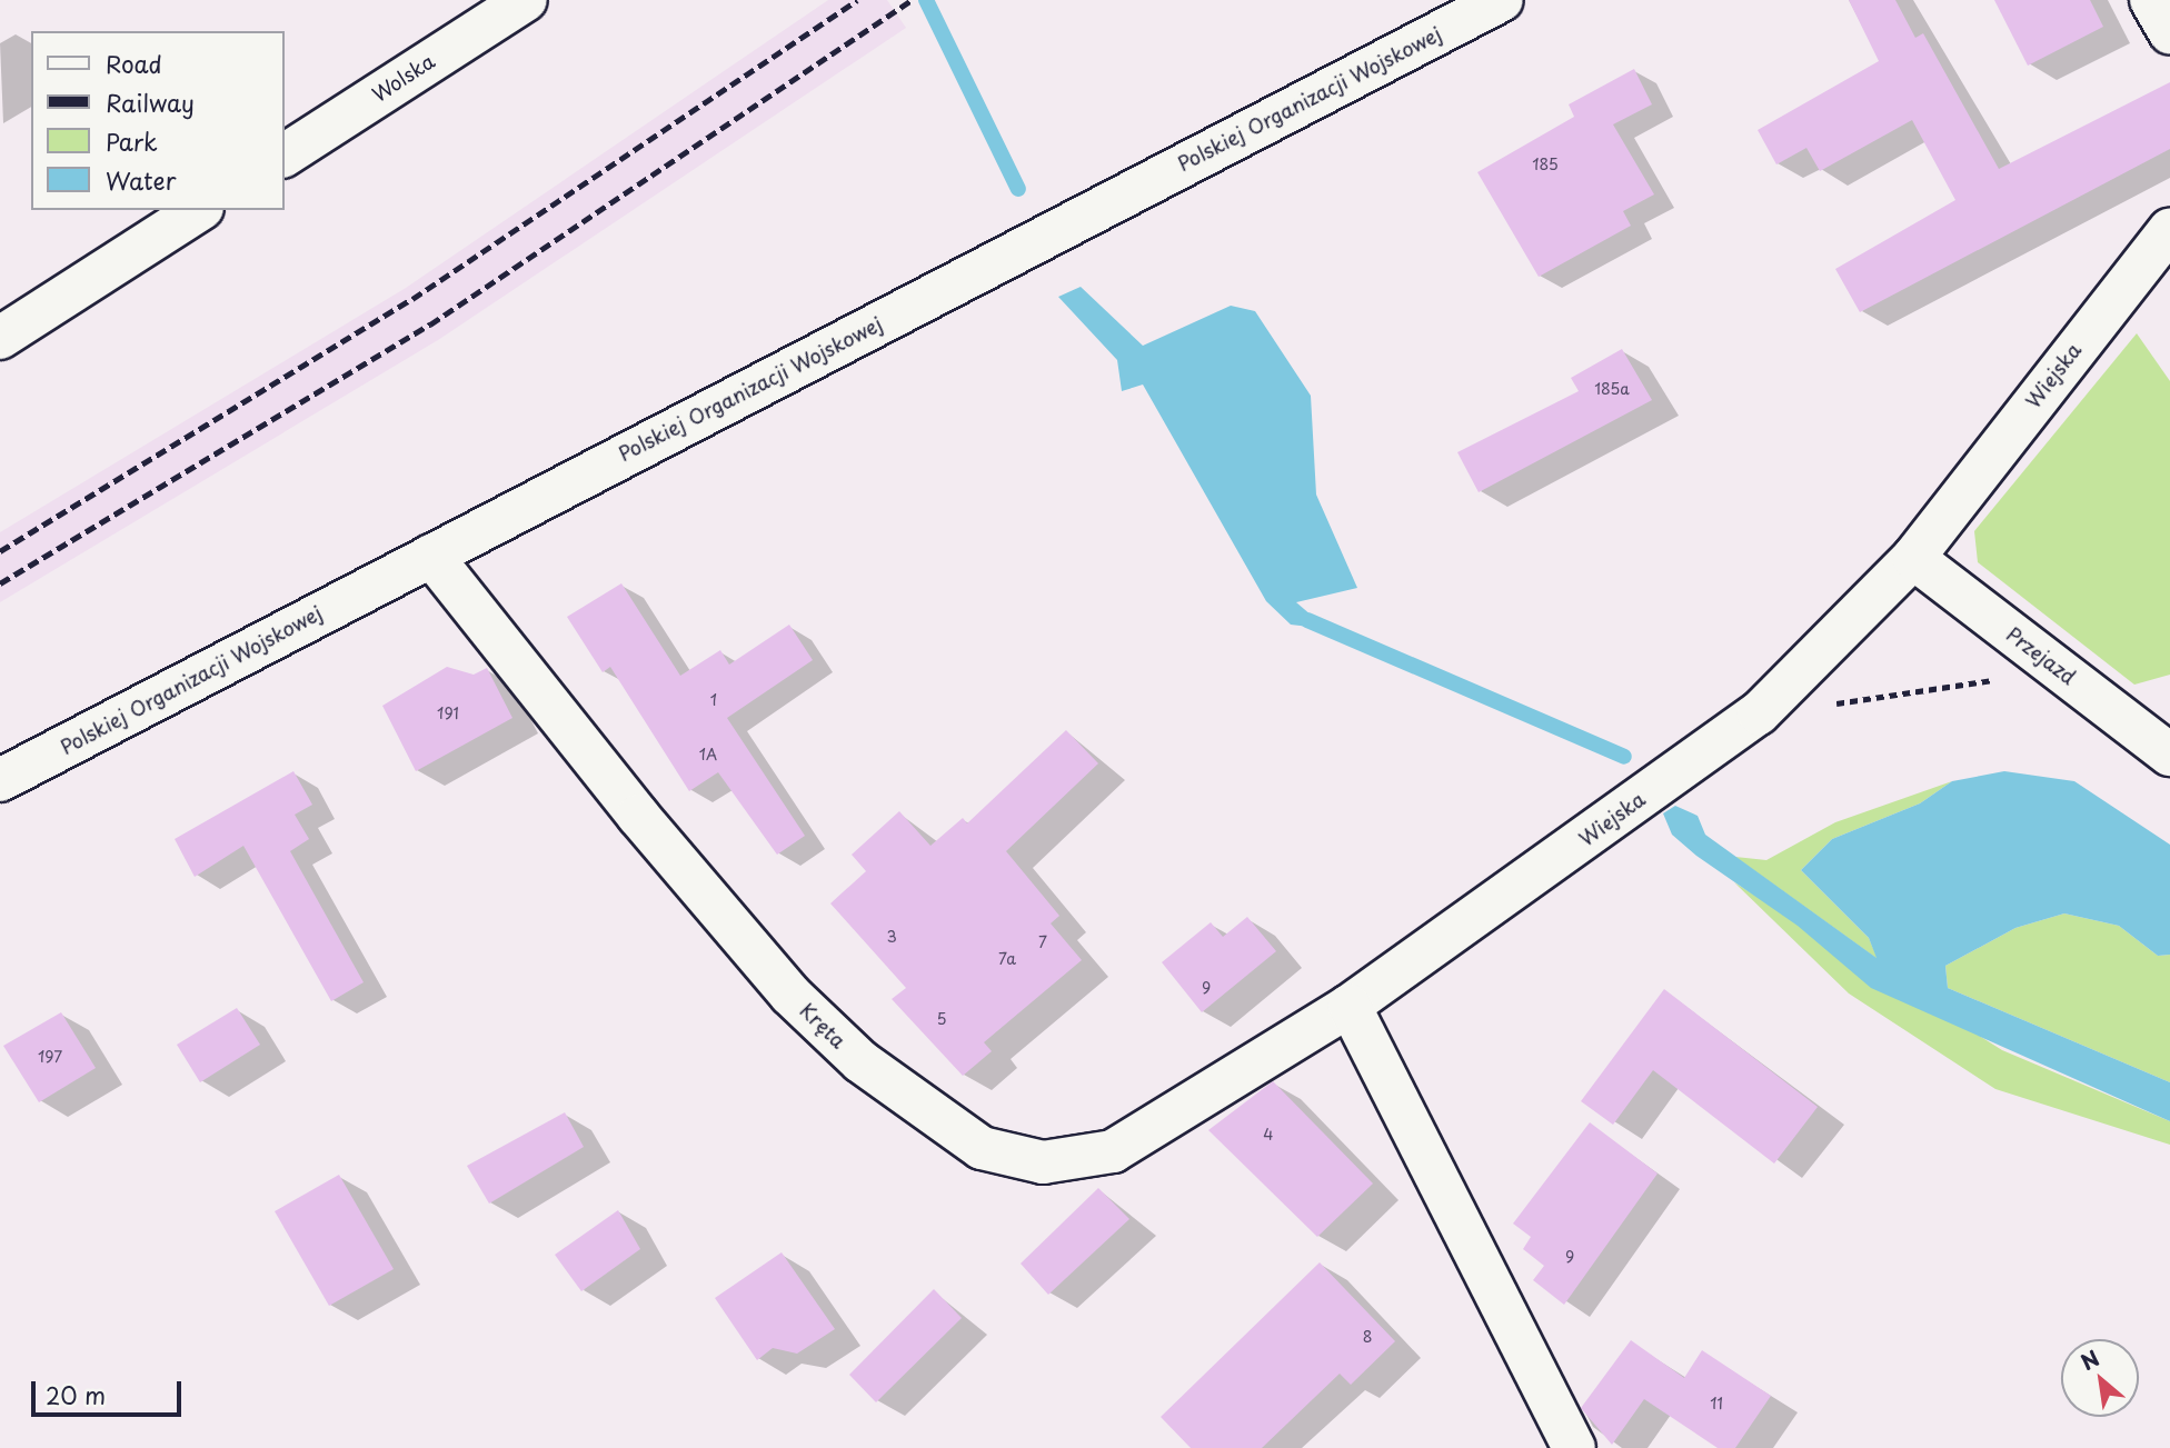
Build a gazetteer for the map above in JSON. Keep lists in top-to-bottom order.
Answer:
{
  "streets": {
    "street": [
      "Wolska",
      "Polskiej Organizacji Wojskowej",
      "Wiejska",
      "Przejazd",
      "Kręta"
    ]
  },
  "crossings": [
    ["Polskiej Organizacji Wojskowej", "Kręta"],
    ["Wiejska", "Przejazd"],
    ["Wiejska", "Kręta"]
  ],
  "house_numbers": [
    "185",
    "185a",
    "1",
    "191",
    "1A",
    "3",
    "7",
    "7a",
    "9",
    "5",
    "197",
    "4",
    "9",
    "8",
    "11"
  ],
  "legend": [
    "Road",
    "Railway",
    "Park",
    "Water"
  ],
  "scale_bar": "20 m",
  "north": "top left"
}
